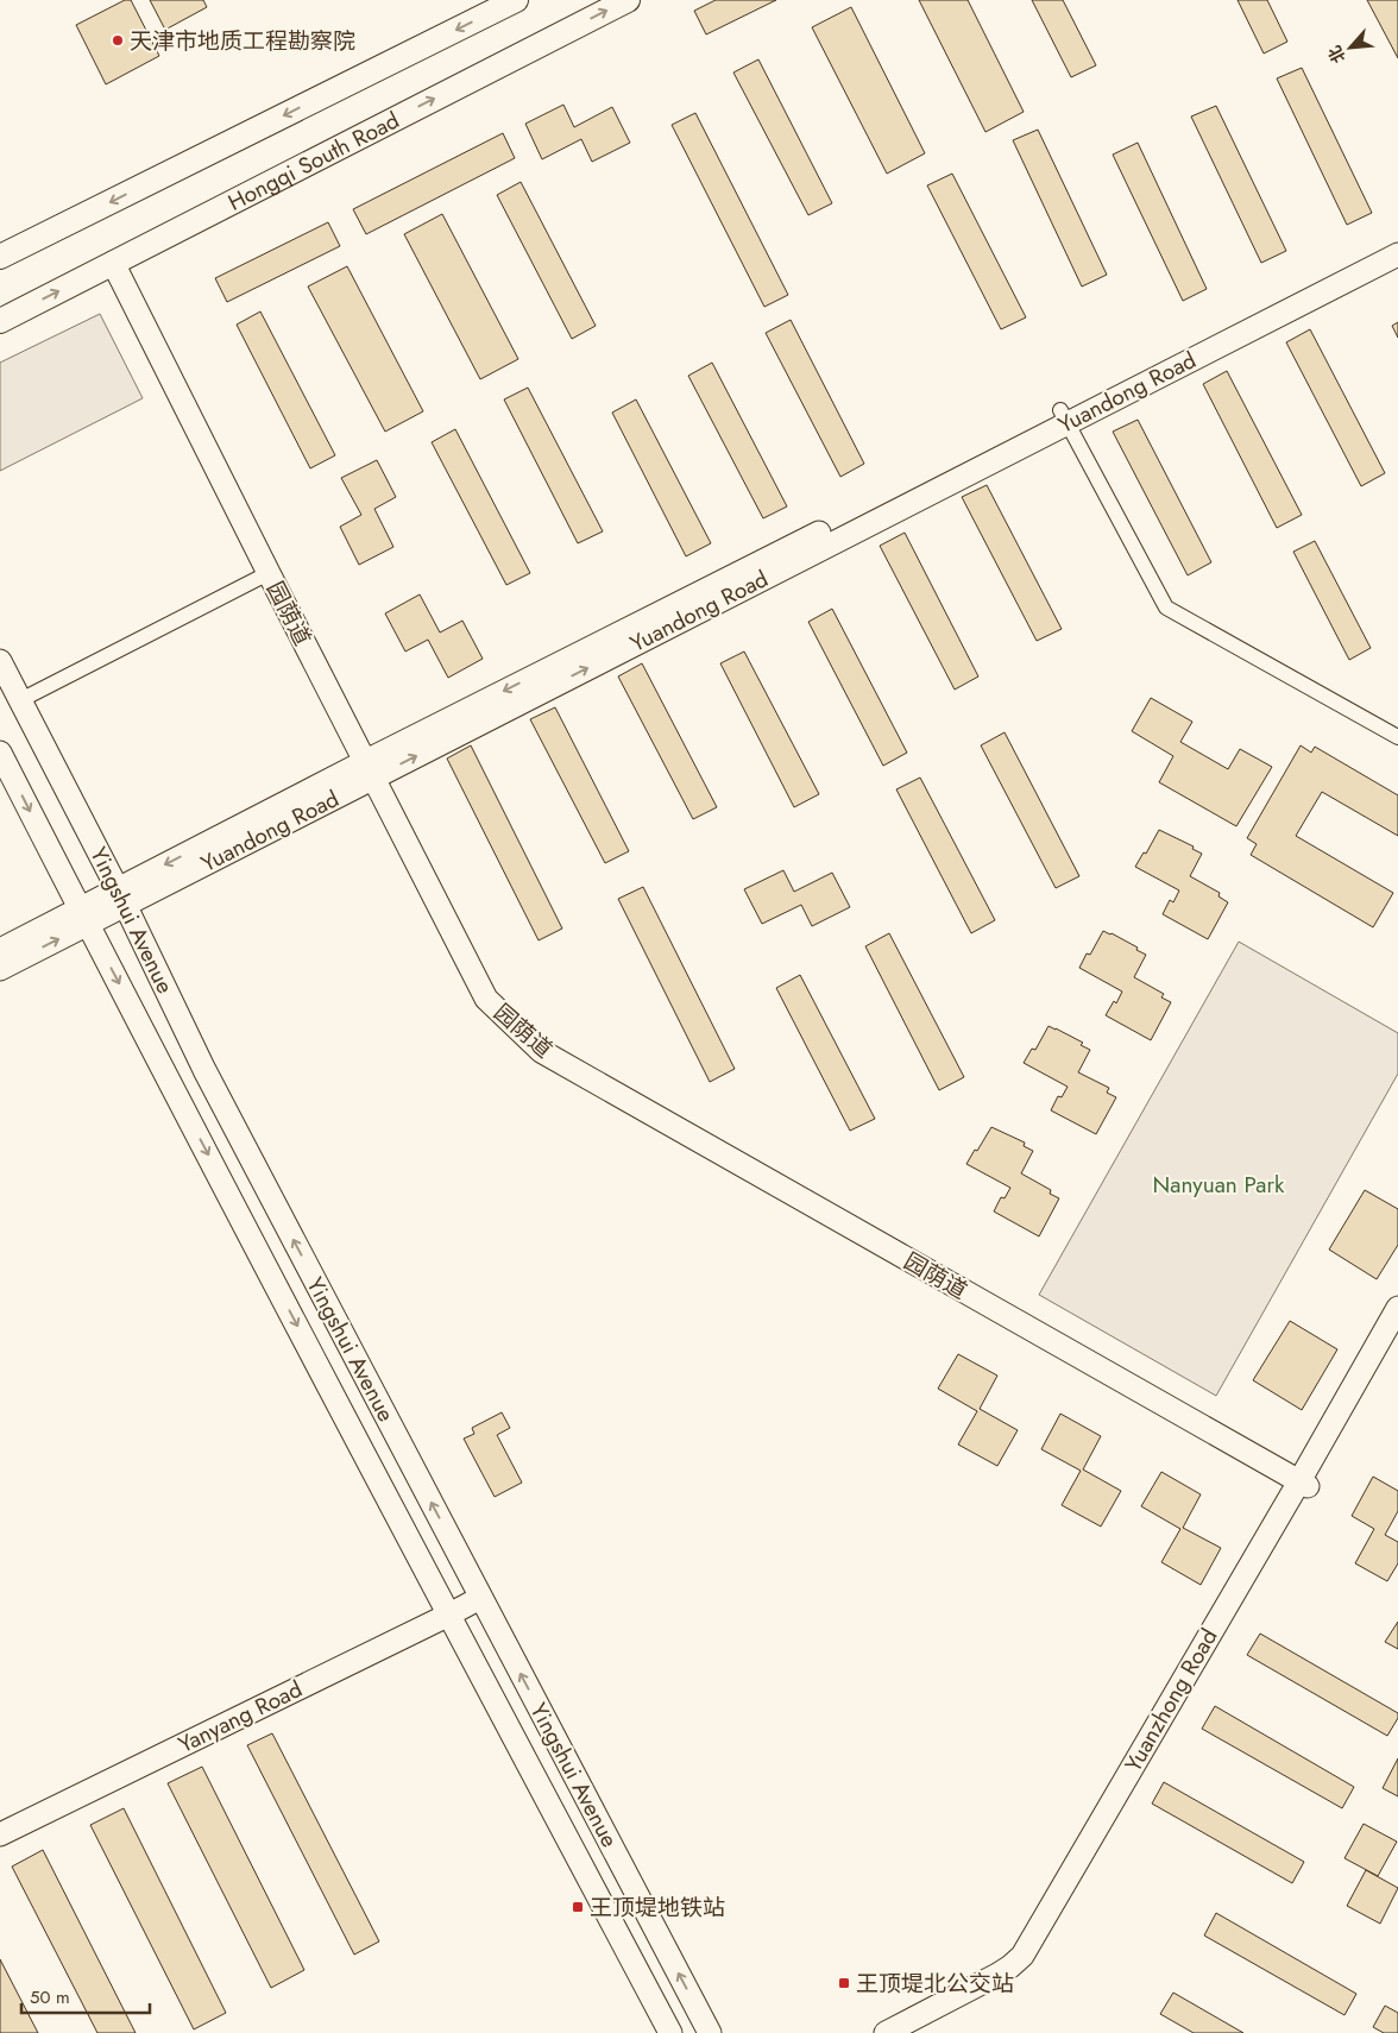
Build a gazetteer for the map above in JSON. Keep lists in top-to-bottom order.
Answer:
{
  "streets": {
    "main road": ["Hongqi South Road"],
    "street": [
      "Yuandong Road",
      "园荫道",
      "Yingshui Avenue",
      "Yuanzhong Road",
      "Yanyang Road"
    ]
  },
  "crossings": [
    ["Hongqi South Road", "园荫道"],
    ["Yuandong Road", "园荫道"],
    ["Yuandong Road", "Yingshui Avenue"],
    ["园荫道", "Yuanzhong Road"],
    ["Yingshui Avenue", "Yanyang Road"]
  ],
  "parks": ["Nanyuan Park"],
  "places": {
    "other": ["天津市地质工程勘察院"],
    "transit": ["王顶堤地铁站", "王顶堤北公交站"]
  },
  "scale_bar": "50 m",
  "north": "bottom left"
}
